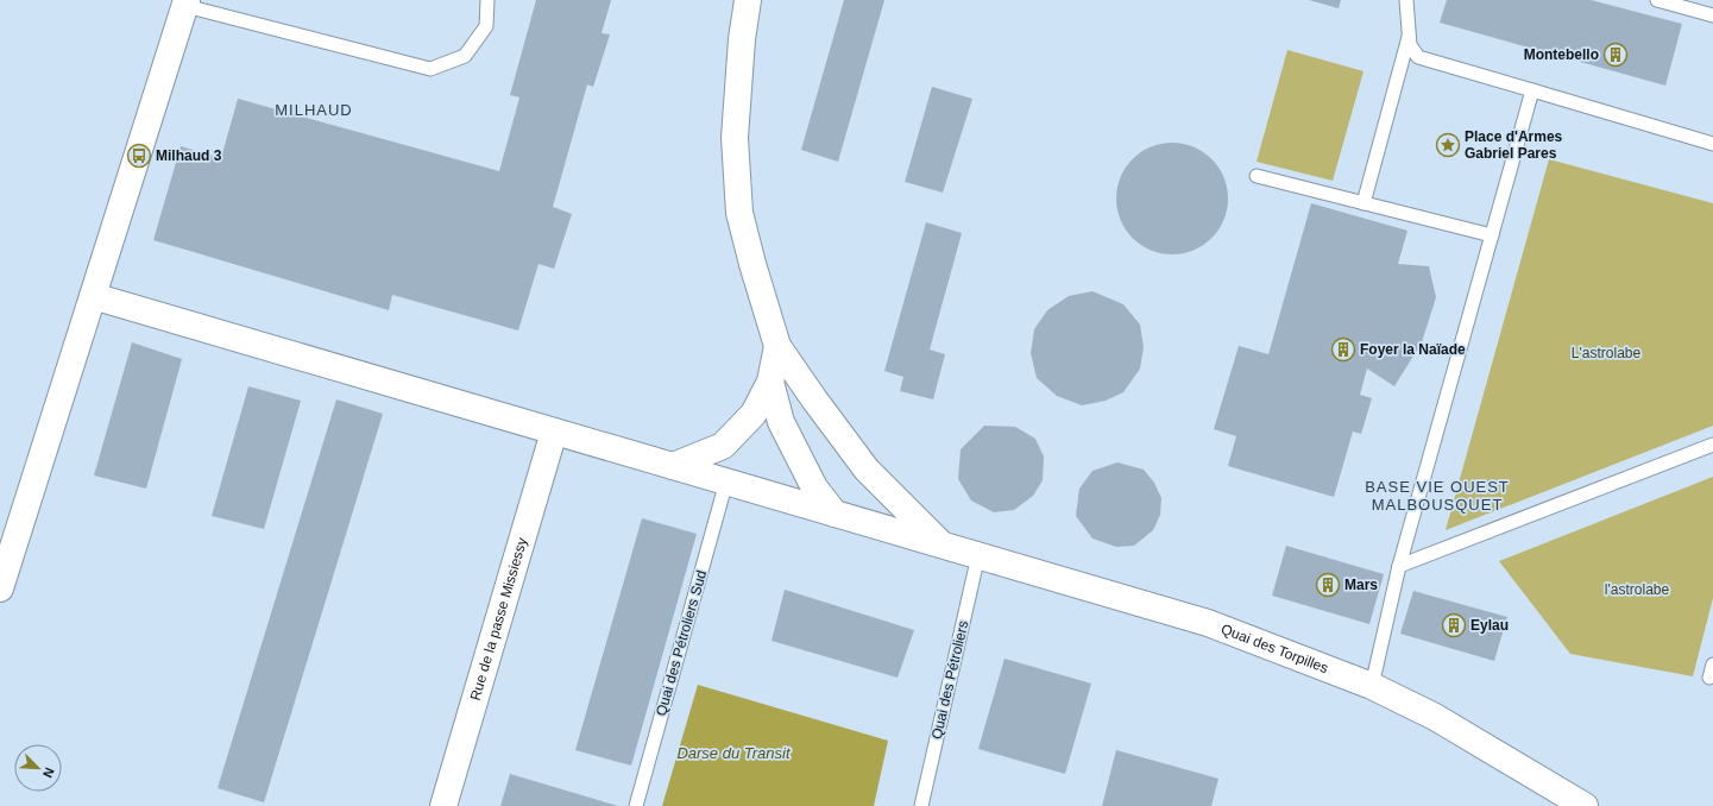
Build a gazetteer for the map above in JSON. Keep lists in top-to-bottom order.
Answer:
{
  "streets": {
    "street": ["Rue de la passe Missiessy", "Quai des Torpilles"],
    "lane": ["Quai des Pétroliers Sud", "Quai des Pétroliers"]
  },
  "crossings": [
    ["Rue de la passe Missiessy", "Quai des Torpilles"],
    ["Quai des Pétroliers Sud", "Quai des Torpilles"],
    ["Quai des Torpilles", "Quai des Pétroliers"]
  ],
  "districts": ["MILHAUD", "BASE VIE OUEST MALBOUSQUET"],
  "water": ["Darse du Transit"],
  "parks": ["L'astrolabe", "l'astrolabe"],
  "places": {
    "building": [
      "Montebello",
      "Foyer la Naïade",
      "Mars",
      "Eylau"
    ],
    "place": ["Place d'Armes Gabriel Pares"],
    "bus stop": ["Milhaud 3"]
  },
  "north": "bottom right"
}
